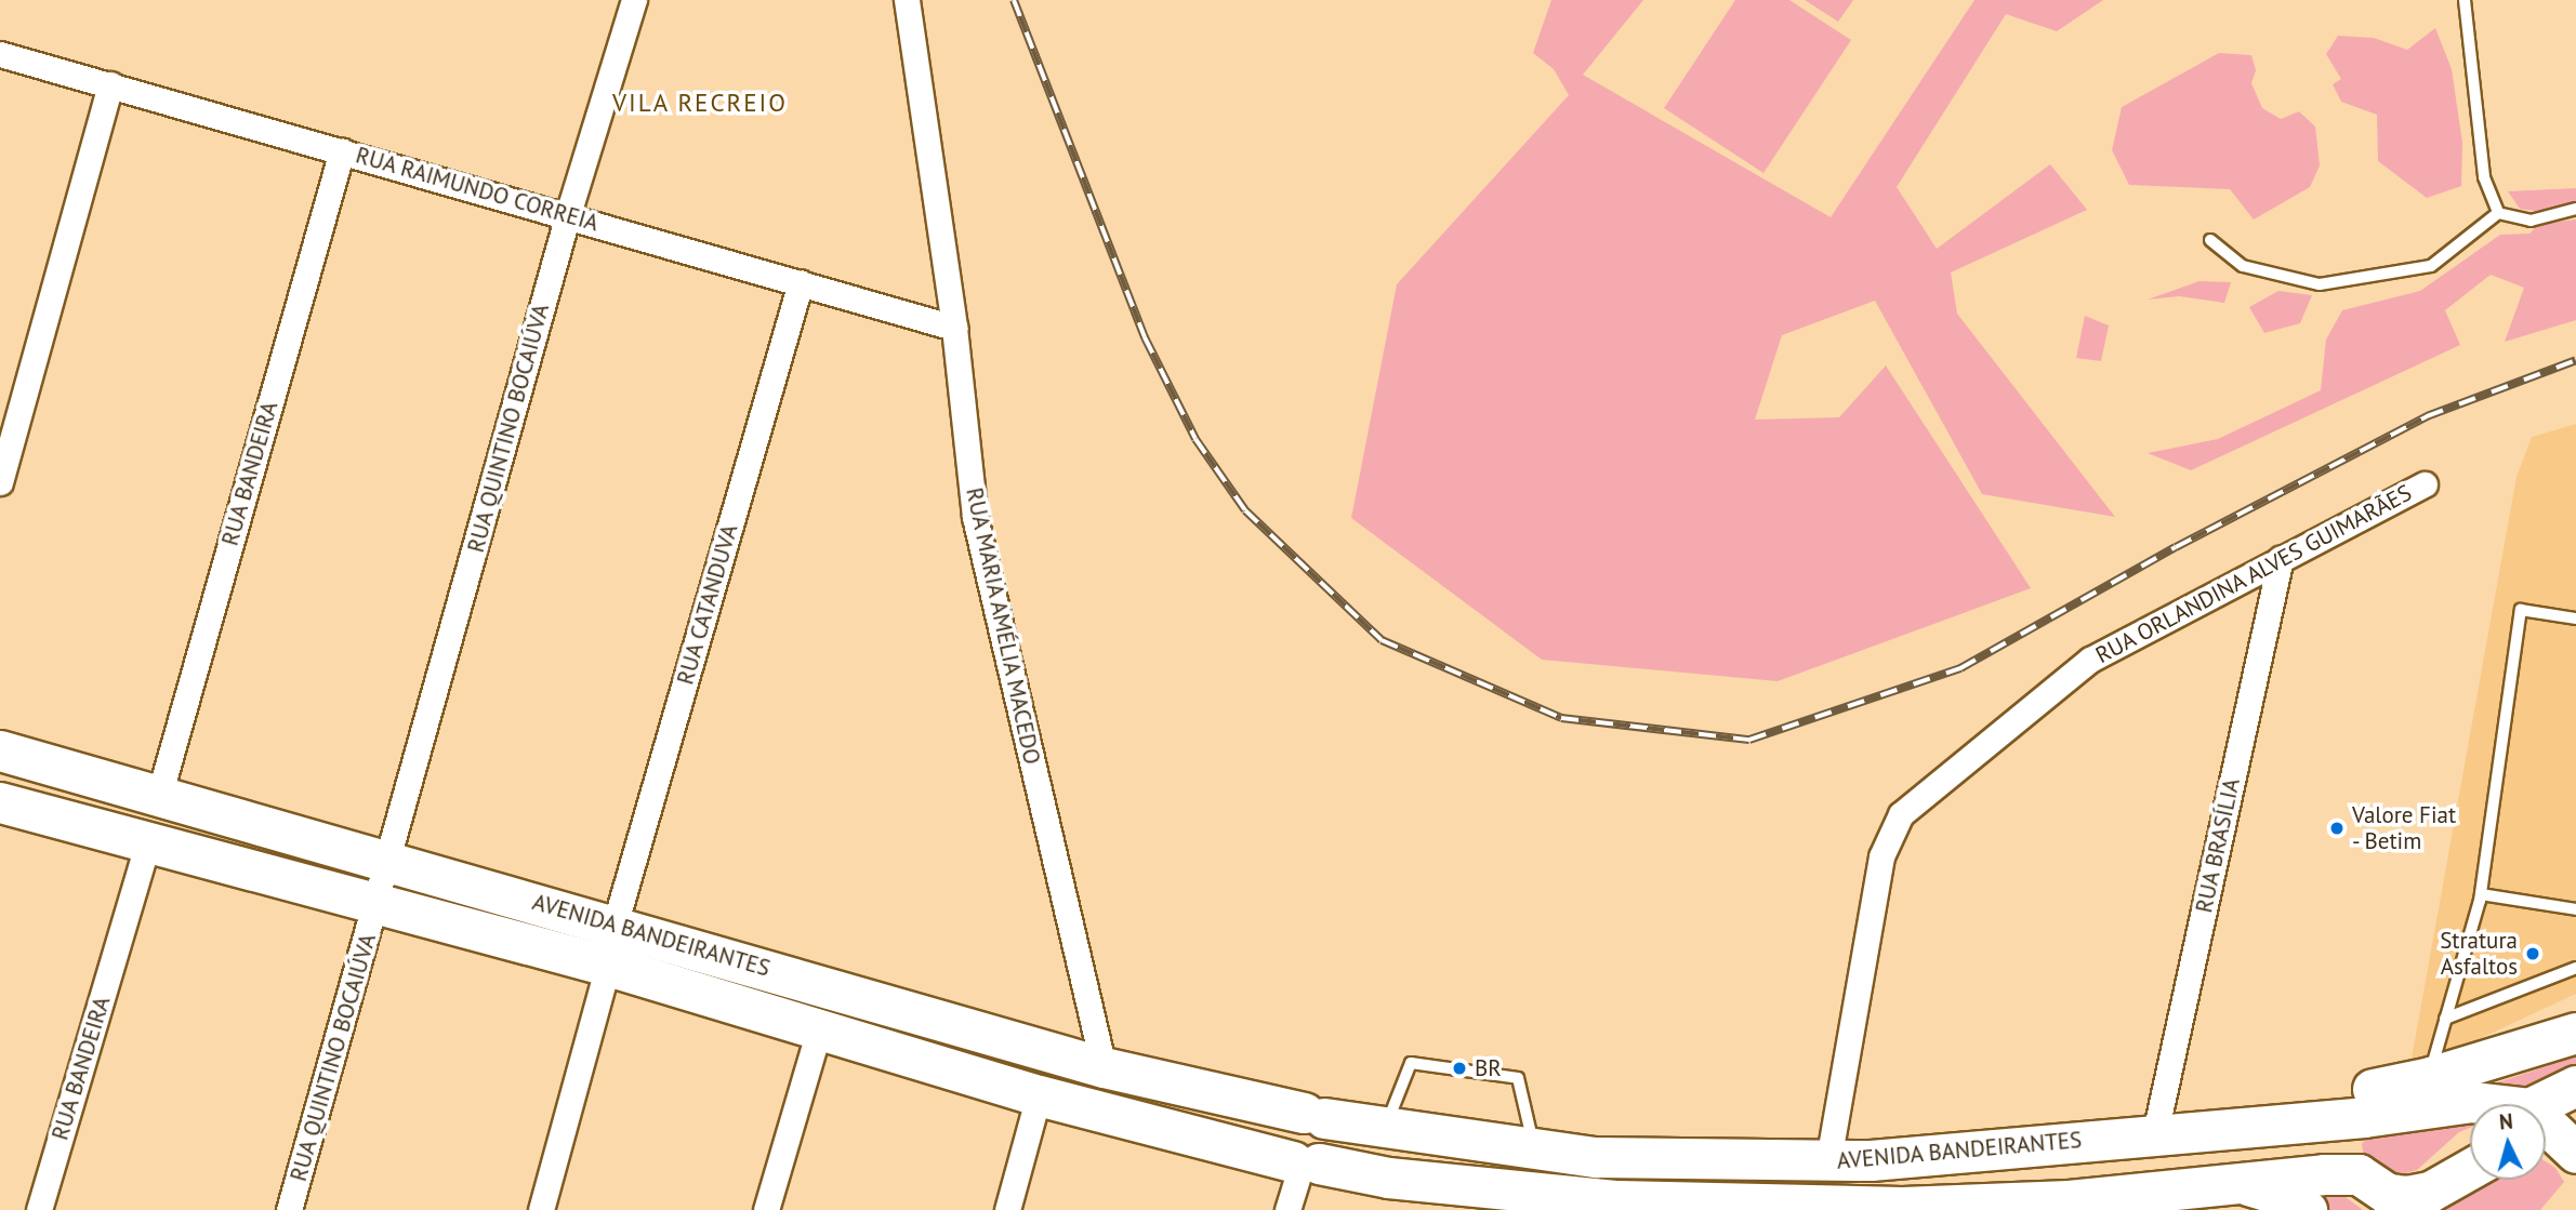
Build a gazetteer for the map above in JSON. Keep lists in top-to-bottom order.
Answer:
{
  "streets": {
    "main road": ["AVENIDA BANDEIRANTES"],
    "street": [
      "RUA RAIMUNDO CORREIA",
      "RUA QUINTINO BOCAIÚVA",
      "RUA BANDEIRA",
      "RUA ORLANDINA ALVES GUIMARÃES",
      "RUA CATANDUVA",
      "RUA MARIA AMÉLIA MACEDO",
      "RUA BRASÍLIA"
    ]
  },
  "crossings": [
    ["RUA RAIMUNDO CORREIA", "RUA QUINTINO BOCAIÚVA"],
    ["RUA RAIMUNDO CORREIA", "RUA BANDEIRA"],
    ["RUA RAIMUNDO CORREIA", "RUA CATANDUVA"],
    ["RUA RAIMUNDO CORREIA", "RUA MARIA AMÉLIA MACEDO"],
    ["RUA QUINTINO BOCAIÚVA", "AVENIDA BANDEIRANTES"],
    ["RUA BANDEIRA", "AVENIDA BANDEIRANTES"],
    ["RUA ORLANDINA ALVES GUIMARÃES", "RUA BRASÍLIA"],
    ["RUA ORLANDINA ALVES GUIMARÃES", "AVENIDA BANDEIRANTES"],
    ["RUA CATANDUVA", "AVENIDA BANDEIRANTES"],
    ["RUA MARIA AMÉLIA MACEDO", "AVENIDA BANDEIRANTES"],
    ["RUA BRASÍLIA", "AVENIDA BANDEIRANTES"]
  ],
  "districts": ["VILA RECREIO"],
  "places": ["Valore Fiat - Betim", "Stratura Asfaltos", "BR"],
  "north": "top"
}
